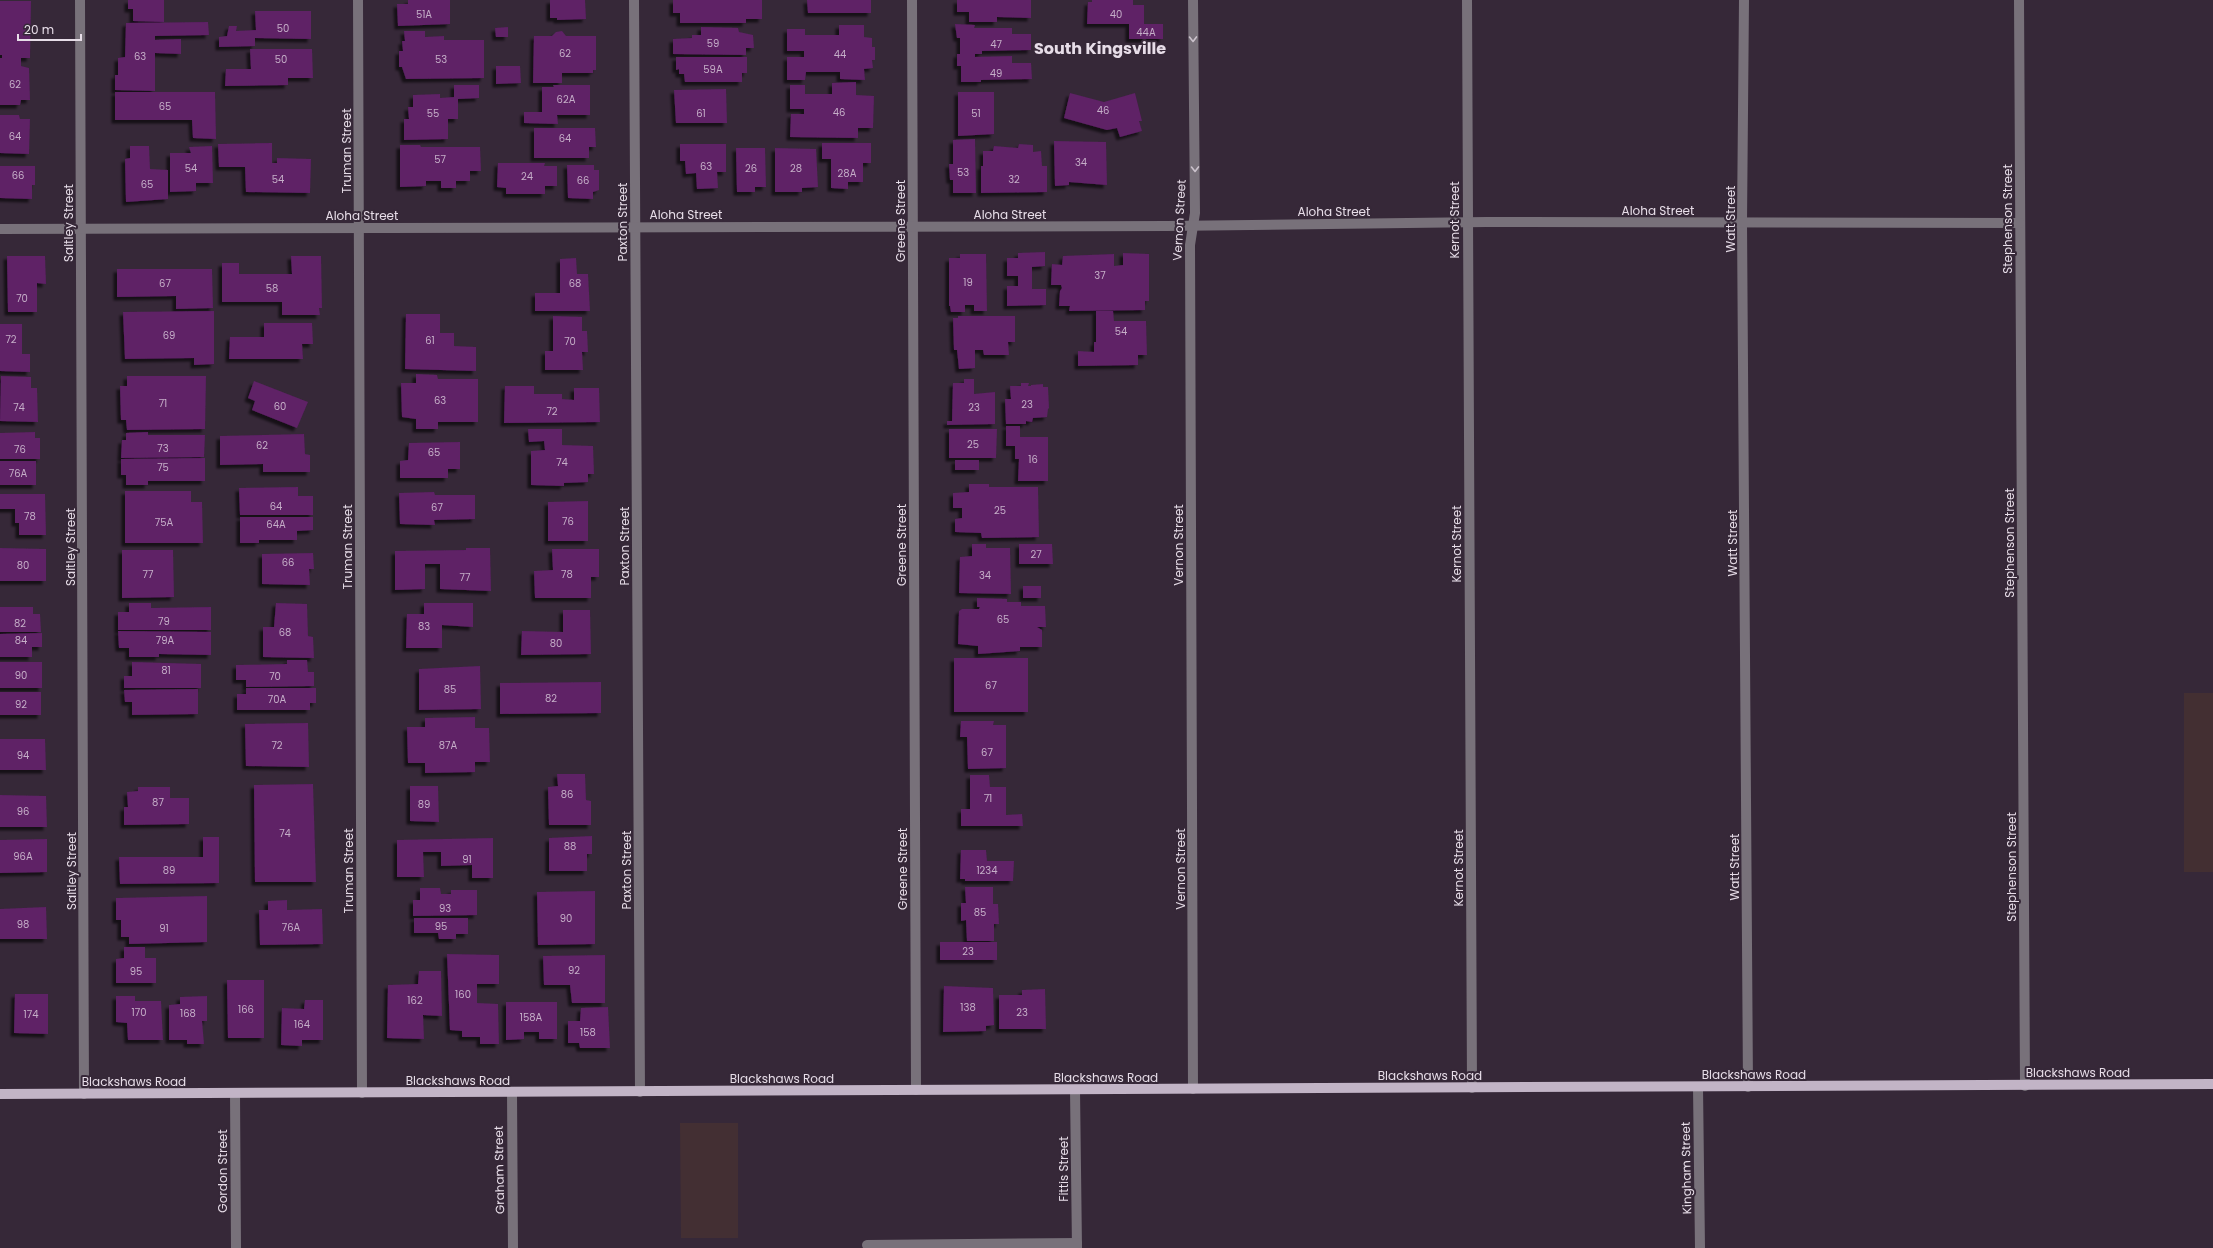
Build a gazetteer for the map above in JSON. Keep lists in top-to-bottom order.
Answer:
{
  "streets": {
    "main road": ["Blackshaws Road"],
    "street": [
      "Truman Street",
      "Aloha Street",
      "Watt Street",
      "Stephenson Street",
      "Vernon Street",
      "Kernot Street",
      "Greene Street",
      "Paxton Street",
      "Saltley Street",
      "Kingham Street",
      "Fittis Street",
      "Graham Street",
      "Gordon Street"
    ]
  },
  "crossings": [
    ["Truman Street", "Aloha Street"],
    ["Truman Street", "Blackshaws Road"],
    ["Aloha Street", "Watt Street"],
    ["Aloha Street", "Stephenson Street"],
    ["Aloha Street", "Vernon Street"],
    ["Aloha Street", "Kernot Street"],
    ["Aloha Street", "Greene Street"],
    ["Aloha Street", "Paxton Street"],
    ["Aloha Street", "Saltley Street"],
    ["Watt Street", "Blackshaws Road"],
    ["Stephenson Street", "Blackshaws Road"],
    ["Vernon Street", "Blackshaws Road"],
    ["Kernot Street", "Blackshaws Road"],
    ["Greene Street", "Blackshaws Road"],
    ["Paxton Street", "Blackshaws Road"],
    ["Saltley Street", "Blackshaws Road"],
    ["Blackshaws Road", "Kingham Street"],
    ["Blackshaws Road", "Fittis Street"],
    ["Blackshaws Road", "Graham Street"],
    ["Blackshaws Road", "Gordon Street"]
  ],
  "districts": ["South Kingsville"],
  "house_numbers": [
    "51A",
    "40",
    "50",
    "44A",
    "59",
    "47",
    "62",
    "44",
    "63",
    "50",
    "53",
    "59A",
    "49",
    "62",
    "62A",
    "65",
    "46",
    "46",
    "55",
    "61",
    "51",
    "64",
    "64",
    "57",
    "34",
    "63",
    "54",
    "26",
    "28",
    "53",
    "28A",
    "66",
    "24",
    "54",
    "32",
    "66",
    "65",
    "37",
    "19",
    "67",
    "68",
    "58",
    "70",
    "54",
    "69",
    "72",
    "61",
    "70",
    "63",
    "71",
    "23",
    "60",
    "74",
    "23",
    "72",
    "25",
    "62",
    "73",
    "76",
    "65",
    "16",
    "74",
    "75",
    "76A",
    "64",
    "67",
    "25",
    "78",
    "76",
    "75A",
    "64A",
    "27",
    "66",
    "80",
    "77",
    "78",
    "34",
    "77",
    "65",
    "79",
    "82",
    "83",
    "68",
    "84",
    "79A",
    "80",
    "81",
    "90",
    "70",
    "67",
    "85",
    "82",
    "70A",
    "92",
    "72",
    "87A",
    "67",
    "94",
    "86",
    "71",
    "87",
    "89",
    "96",
    "74",
    "88",
    "96A",
    "91",
    "89",
    "1234",
    "93",
    "85",
    "90",
    "98",
    "95",
    "76A",
    "91",
    "23",
    "92",
    "95",
    "160",
    "162",
    "138",
    "166",
    "170",
    "23",
    "168",
    "174",
    "158A",
    "164",
    "158"
  ],
  "scale_bar": "20 m"
}
